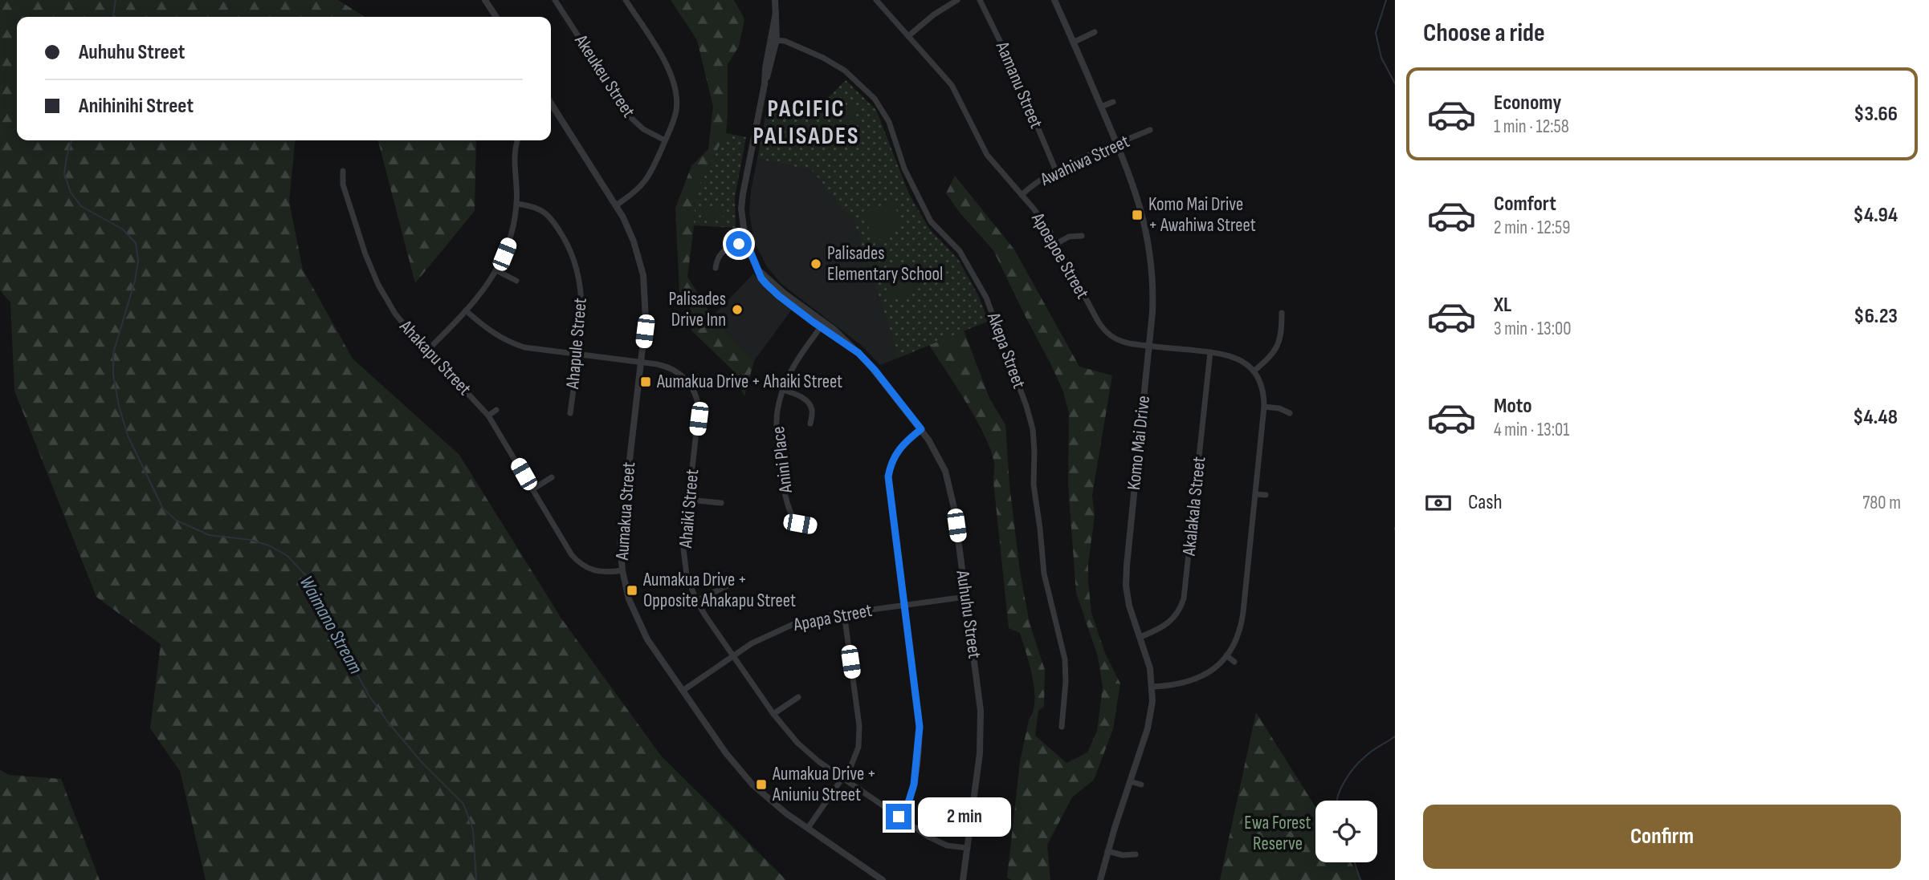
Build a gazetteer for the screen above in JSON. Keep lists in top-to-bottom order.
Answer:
{
  "streets": {
    "street": [
      "Akeukeu Street",
      "Aamanu Street",
      "Awahiwa Street",
      "Apoepoe Street",
      "Ahapule Street",
      "Akepa Street",
      "Ahakapu Street",
      "Komo Mai Drive",
      "Anini Place",
      "Akalakala Street",
      "Ahaiki Street",
      "Aumakua Street",
      "Auhuhu Street",
      "Apapa Street"
    ]
  },
  "crossings": [
    ["Aamanu Street", "Awahiwa Street"],
    ["Awahiwa Street", "Apoepoe Street"],
    ["Awahiwa Street", "Komo Mai Drive"],
    ["Apoepoe Street", "Komo Mai Drive"],
    ["Apoepoe Street", "Akalakala Street"],
    ["Ahapule Street", "Ahaiki Street"],
    ["Akepa Street", "Auhuhu Street"],
    ["Ahakapu Street", "Aumakua Street"],
    ["Komo Mai Drive", "Akalakala Street"],
    ["Anini Place", "Auhuhu Street"],
    ["Ahaiki Street", "Aumakua Street"],
    ["Ahaiki Street", "Auhuhu Street"],
    ["Ahaiki Street", "Apapa Street"],
    ["Aumakua Street", "Apapa Street"],
    ["Auhuhu Street", "Apapa Street"]
  ],
  "districts": ["PACIFIC PALISADES"],
  "water": ["Waimano Stream"],
  "parks": ["Ewa Forest Reserve"],
  "places": {
    "transit": [
      "Komo Mai Drive + Awahiwa Street",
      "Aumakua Drive + Ahaiki Street",
      "Aumakua Drive + Opposite Ahakapu Street",
      "Aumakua Drive + Aniuniu Street"
    ],
    "other": ["Palisades Elementary School", "Palisades Drive Inn"]
  },
  "page": {
    "heading": "Choose a ride",
    "banner": ["Auhuhu Street", "Anihinihi Street"],
    "list": [
      {
        "name": "Economy",
        "note": "1 min · 12:58",
        "value": "$3.66"
      },
      {
        "name": "Comfort",
        "note": "2 min · 12:59",
        "value": "$4.94"
      },
      {
        "name": "XL",
        "note": "3 min · 13:00",
        "value": "$6.23"
      },
      {
        "name": "Moto",
        "note": "4 min · 13:01",
        "value": "$4.48"
      }
    ],
    "pay": ["Cash", "780 m"],
    "buttons": "Confirm",
    "bubble": "2 min"
  }
}
